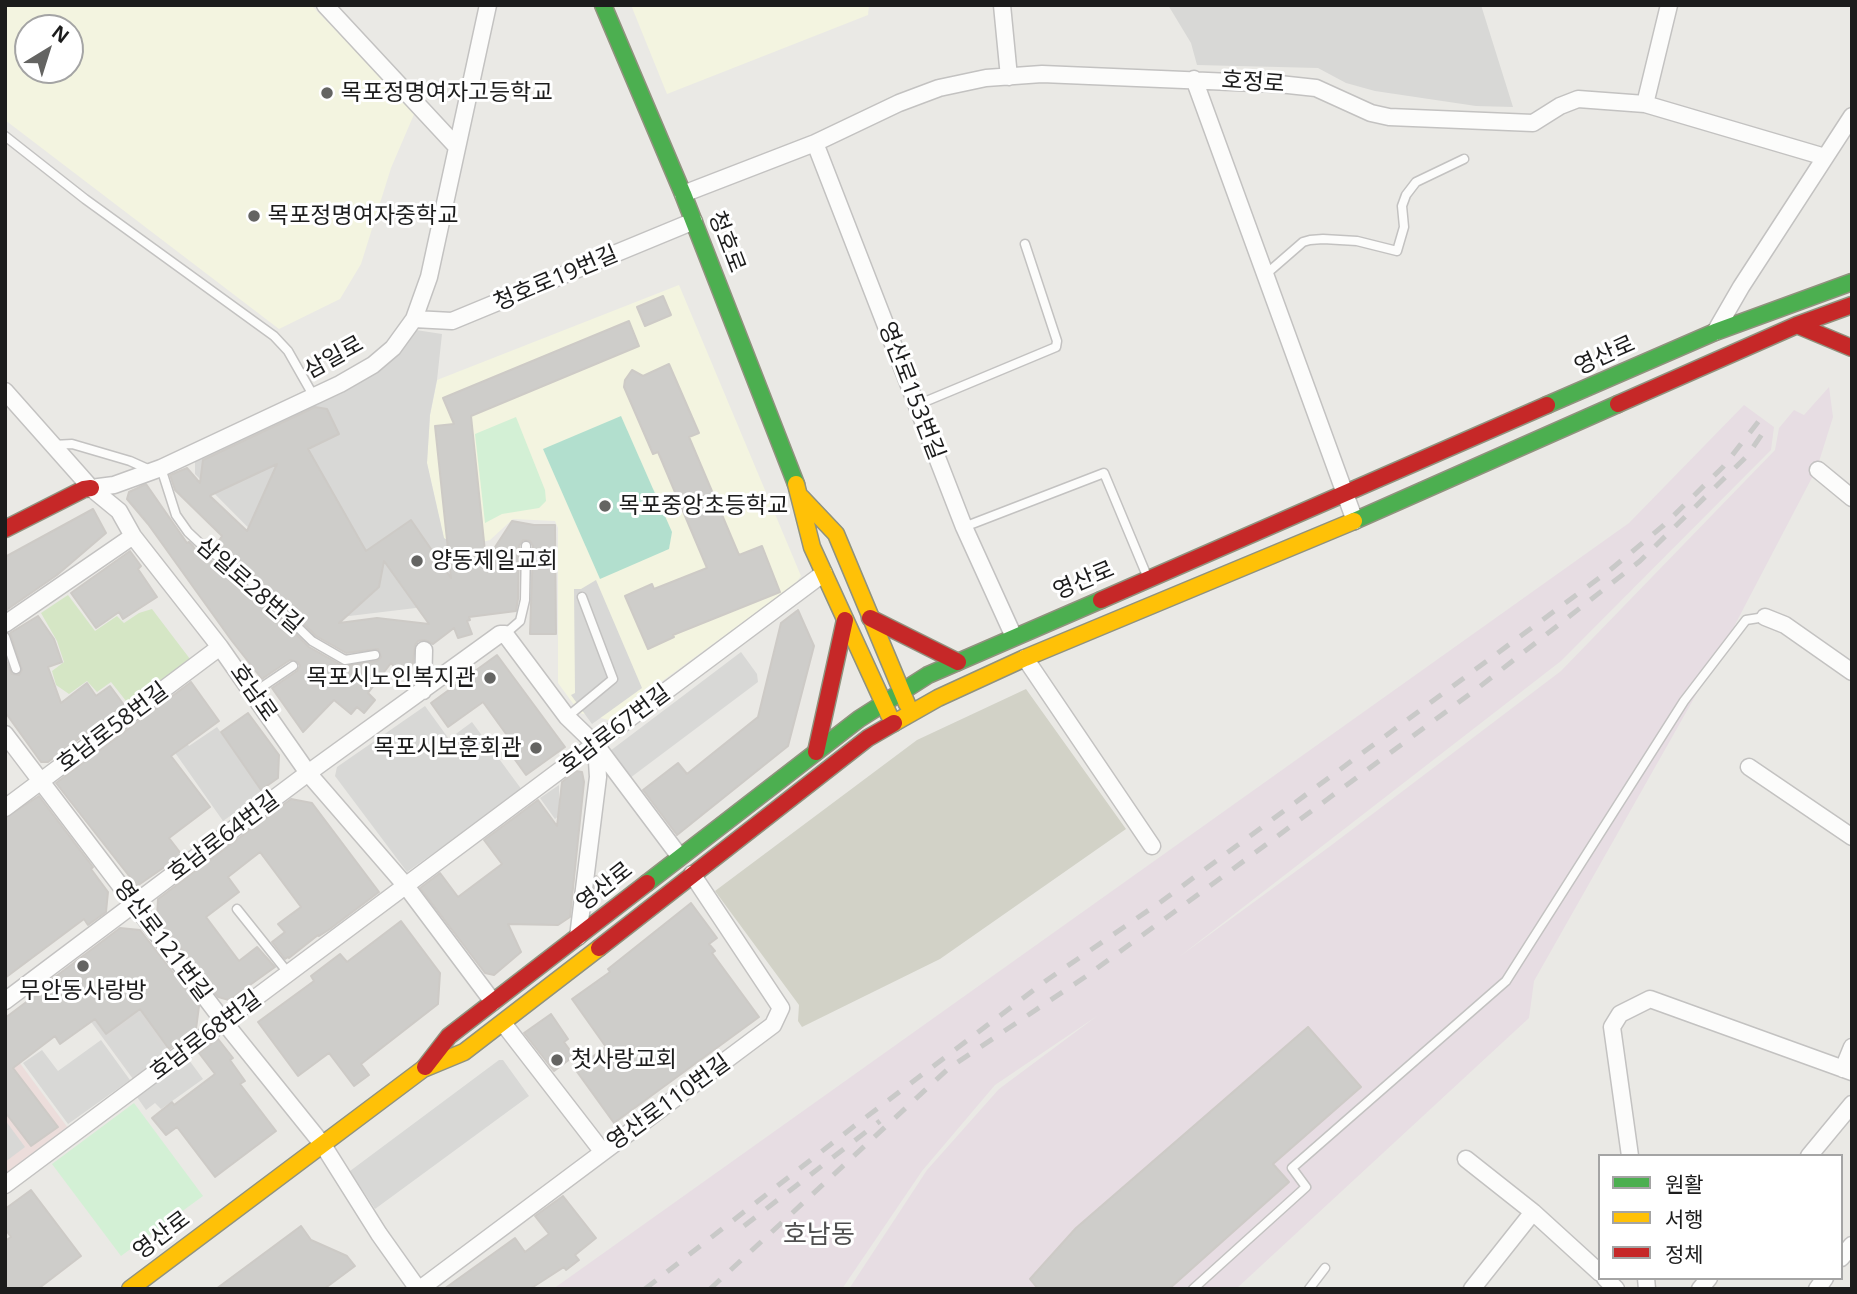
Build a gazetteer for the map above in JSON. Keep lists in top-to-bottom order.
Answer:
{
  "streets": {
    "street": [
      "호정로",
      "청호로",
      "청호로19번길",
      "영산로",
      "삼일로",
      "영산로153번길",
      "호남로",
      "호남로58번길",
      "호남로67번길",
      "호남로64번길",
      "영산로121번길",
      "호남로68번길",
      "영산로110번길"
    ],
    "lane": ["삼일로28번길"]
  },
  "crossings": [
    ["호정로", "청호로"],
    ["호정로", "영산로153번길"],
    ["청호로", "청호로19번길"],
    ["청호로", "영산로"],
    ["청호로", "호남로67번길"],
    ["청호로19번길", "삼일로"],
    ["영산로", "영산로153번길"],
    ["영산로", "호남로"],
    ["영산로", "영산로121번길"],
    ["영산로", "영산로110번길"],
    ["삼일로", "삼일로28번길"],
    ["삼일로", "호남로"],
    ["호남로", "호남로58번길"],
    ["호남로", "호남로67번길"],
    ["호남로", "호남로64번길"],
    ["호남로", "호남로68번길"],
    ["호남로58번길", "영산로121번길"],
    ["호남로67번길", "호남로68번길"],
    ["호남로64번길", "영산로121번길"],
    ["영산로121번길", "호남로68번길"],
    ["영산로121번길", "영산로110번길"]
  ],
  "districts": ["호남동"],
  "places": [
    "목포정명여자고등학교",
    "목포정명여자중학교",
    "목포중앙초등학교",
    "양동제일교회",
    "목포시노인복지관",
    "목포시보훈회관",
    "무안동사랑방",
    "첫사랑교회"
  ],
  "legend": ["원활", "서행", "정체"],
  "north": "top right"
}
